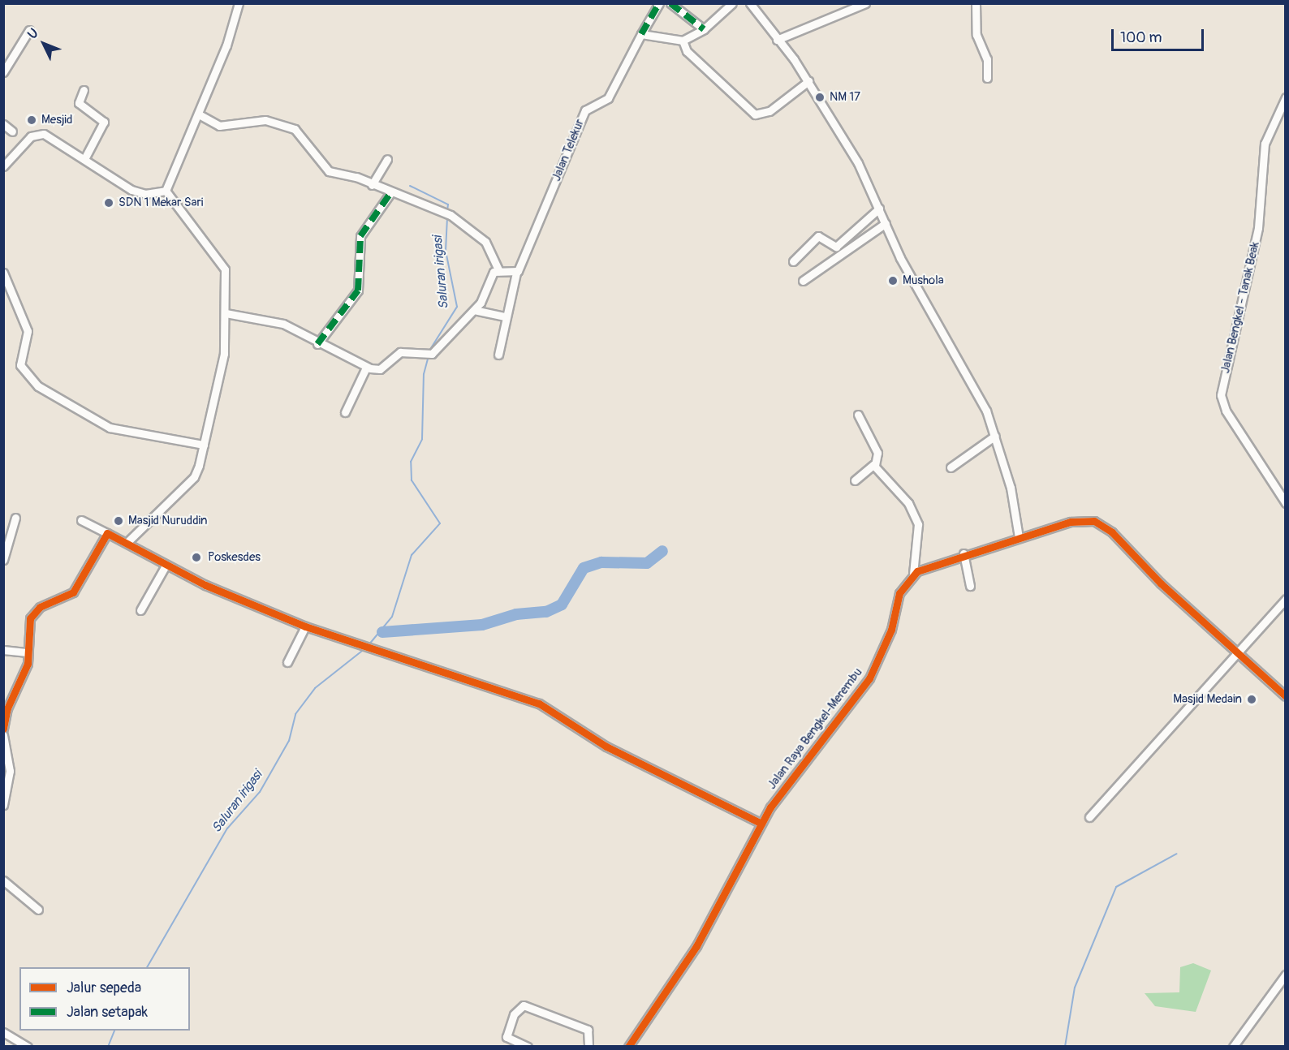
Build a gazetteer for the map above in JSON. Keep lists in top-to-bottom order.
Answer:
{
  "streets": {
    "street": ["Jalan Telekur", "Jalan Bengkel - Tanak Beak", "Jalan Raya Bengkel-Merembu"]
  },
  "water": ["Saluran irigasi"],
  "places": [
    "NM 17",
    "Mesjid",
    "SDN 1 Mekar Sari",
    "Mushola",
    "Masjid Nuruddin",
    "Poskesdes",
    "Masjid Medain"
  ],
  "legend": ["Jalur sepeda", "Jalan setapak"],
  "scale_bar": "100 m",
  "north": "top left"
}
